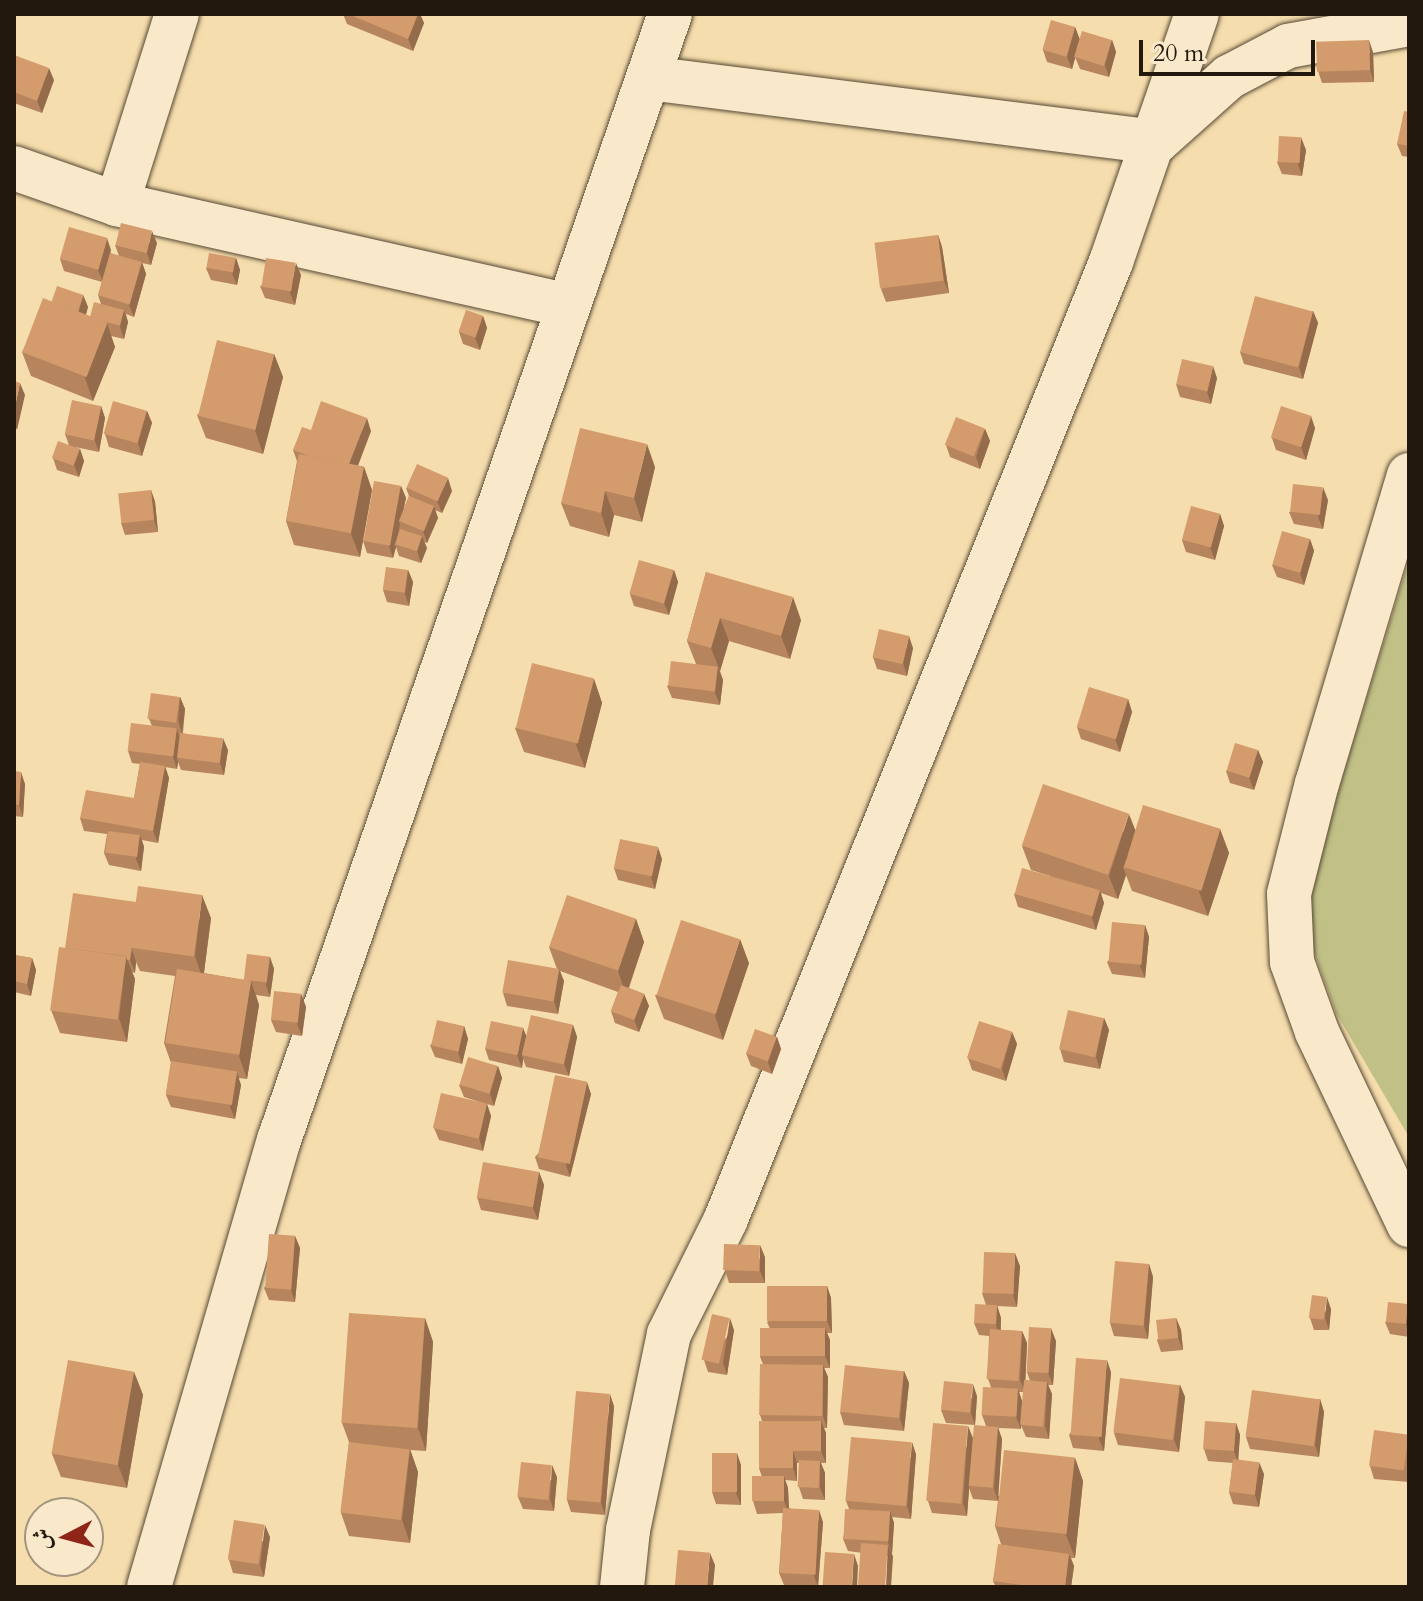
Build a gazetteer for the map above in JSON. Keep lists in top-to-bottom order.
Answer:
{
  "scale_bar": "20 m",
  "north": "left"
}
